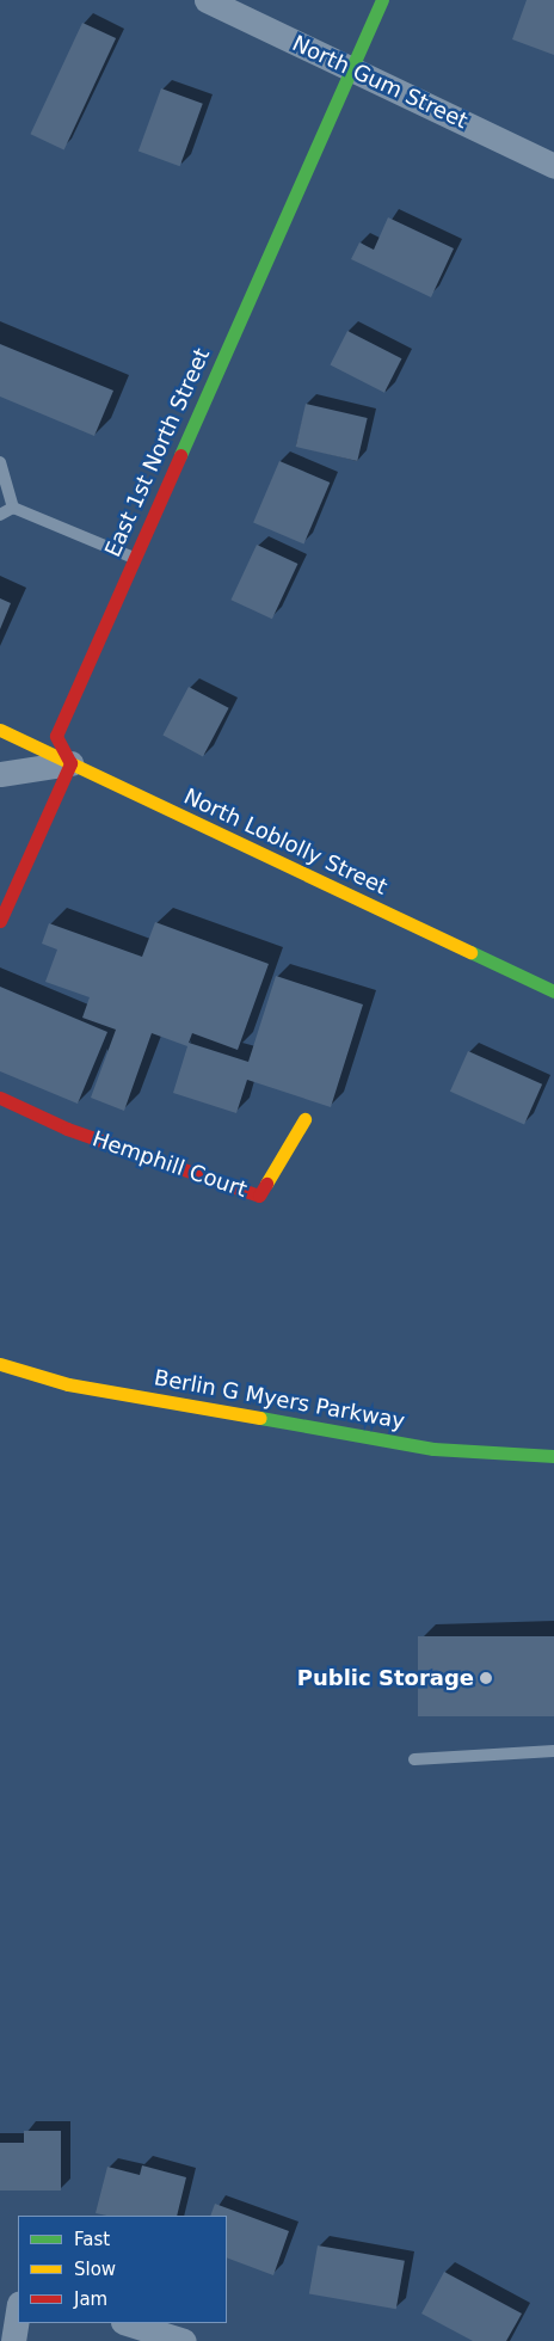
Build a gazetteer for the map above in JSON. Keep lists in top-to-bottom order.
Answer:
{
  "streets": {
    "street": [
      "North Gum Street",
      "East 1st North Street",
      "North Loblolly Street",
      "Hemphill Court",
      "Berlin G Myers Parkway"
    ]
  },
  "crossings": [
    ["North Gum Street", "East 1st North Street"],
    ["East 1st North Street", "North Loblolly Street"]
  ],
  "places": ["Public Storage"],
  "legend": ["Fast", "Slow", "Jam"]
}
